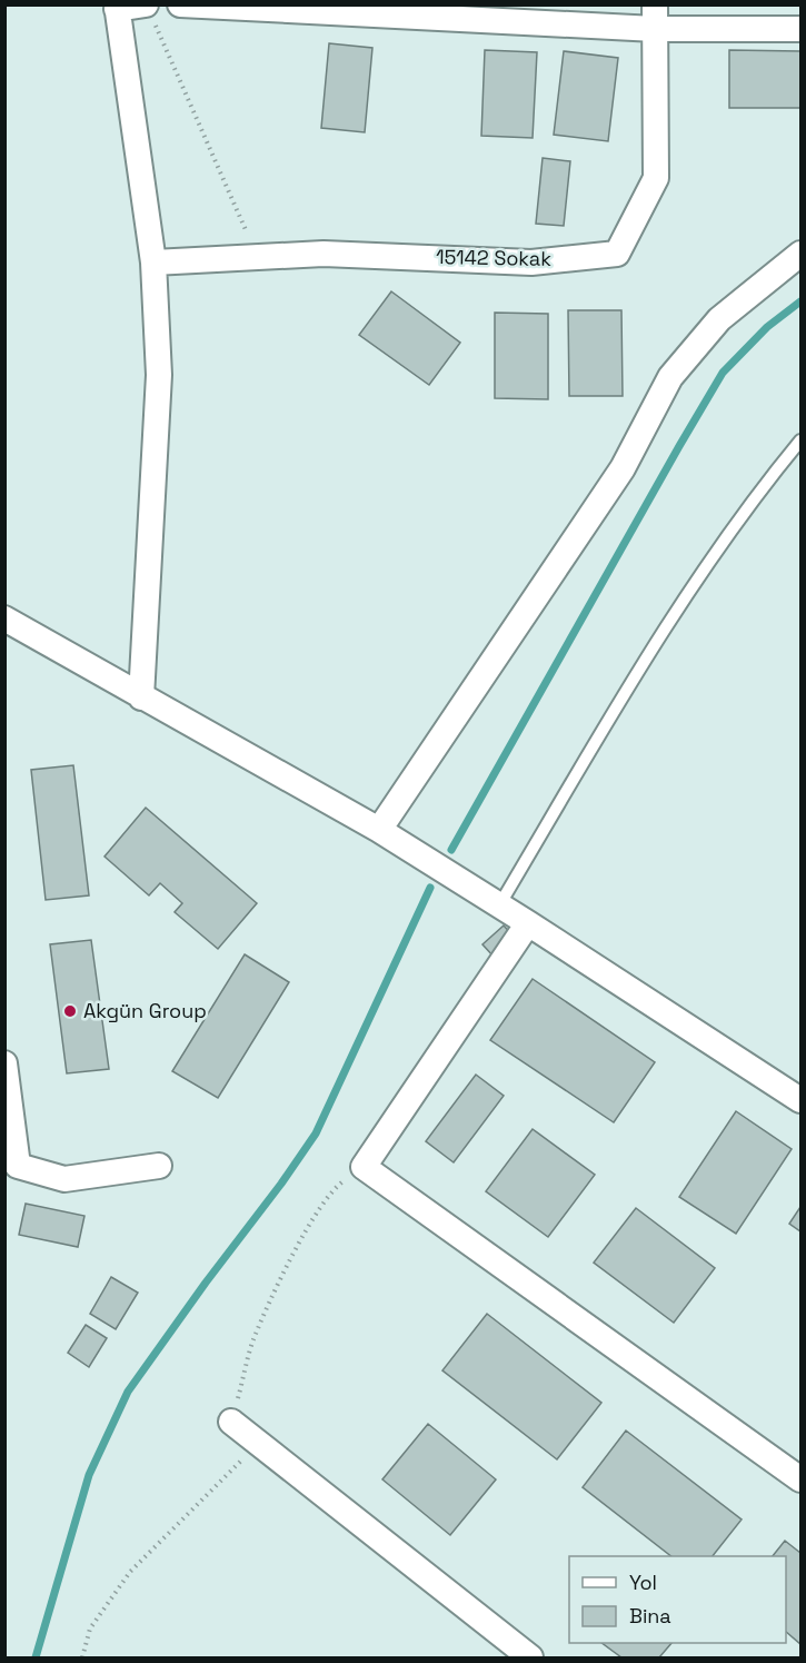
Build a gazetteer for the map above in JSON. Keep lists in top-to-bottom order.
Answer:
{
  "streets": {
    "street": ["15142 Sokak"]
  },
  "places": ["Akgün Group"],
  "legend": ["Yol", "Bina"]
}
